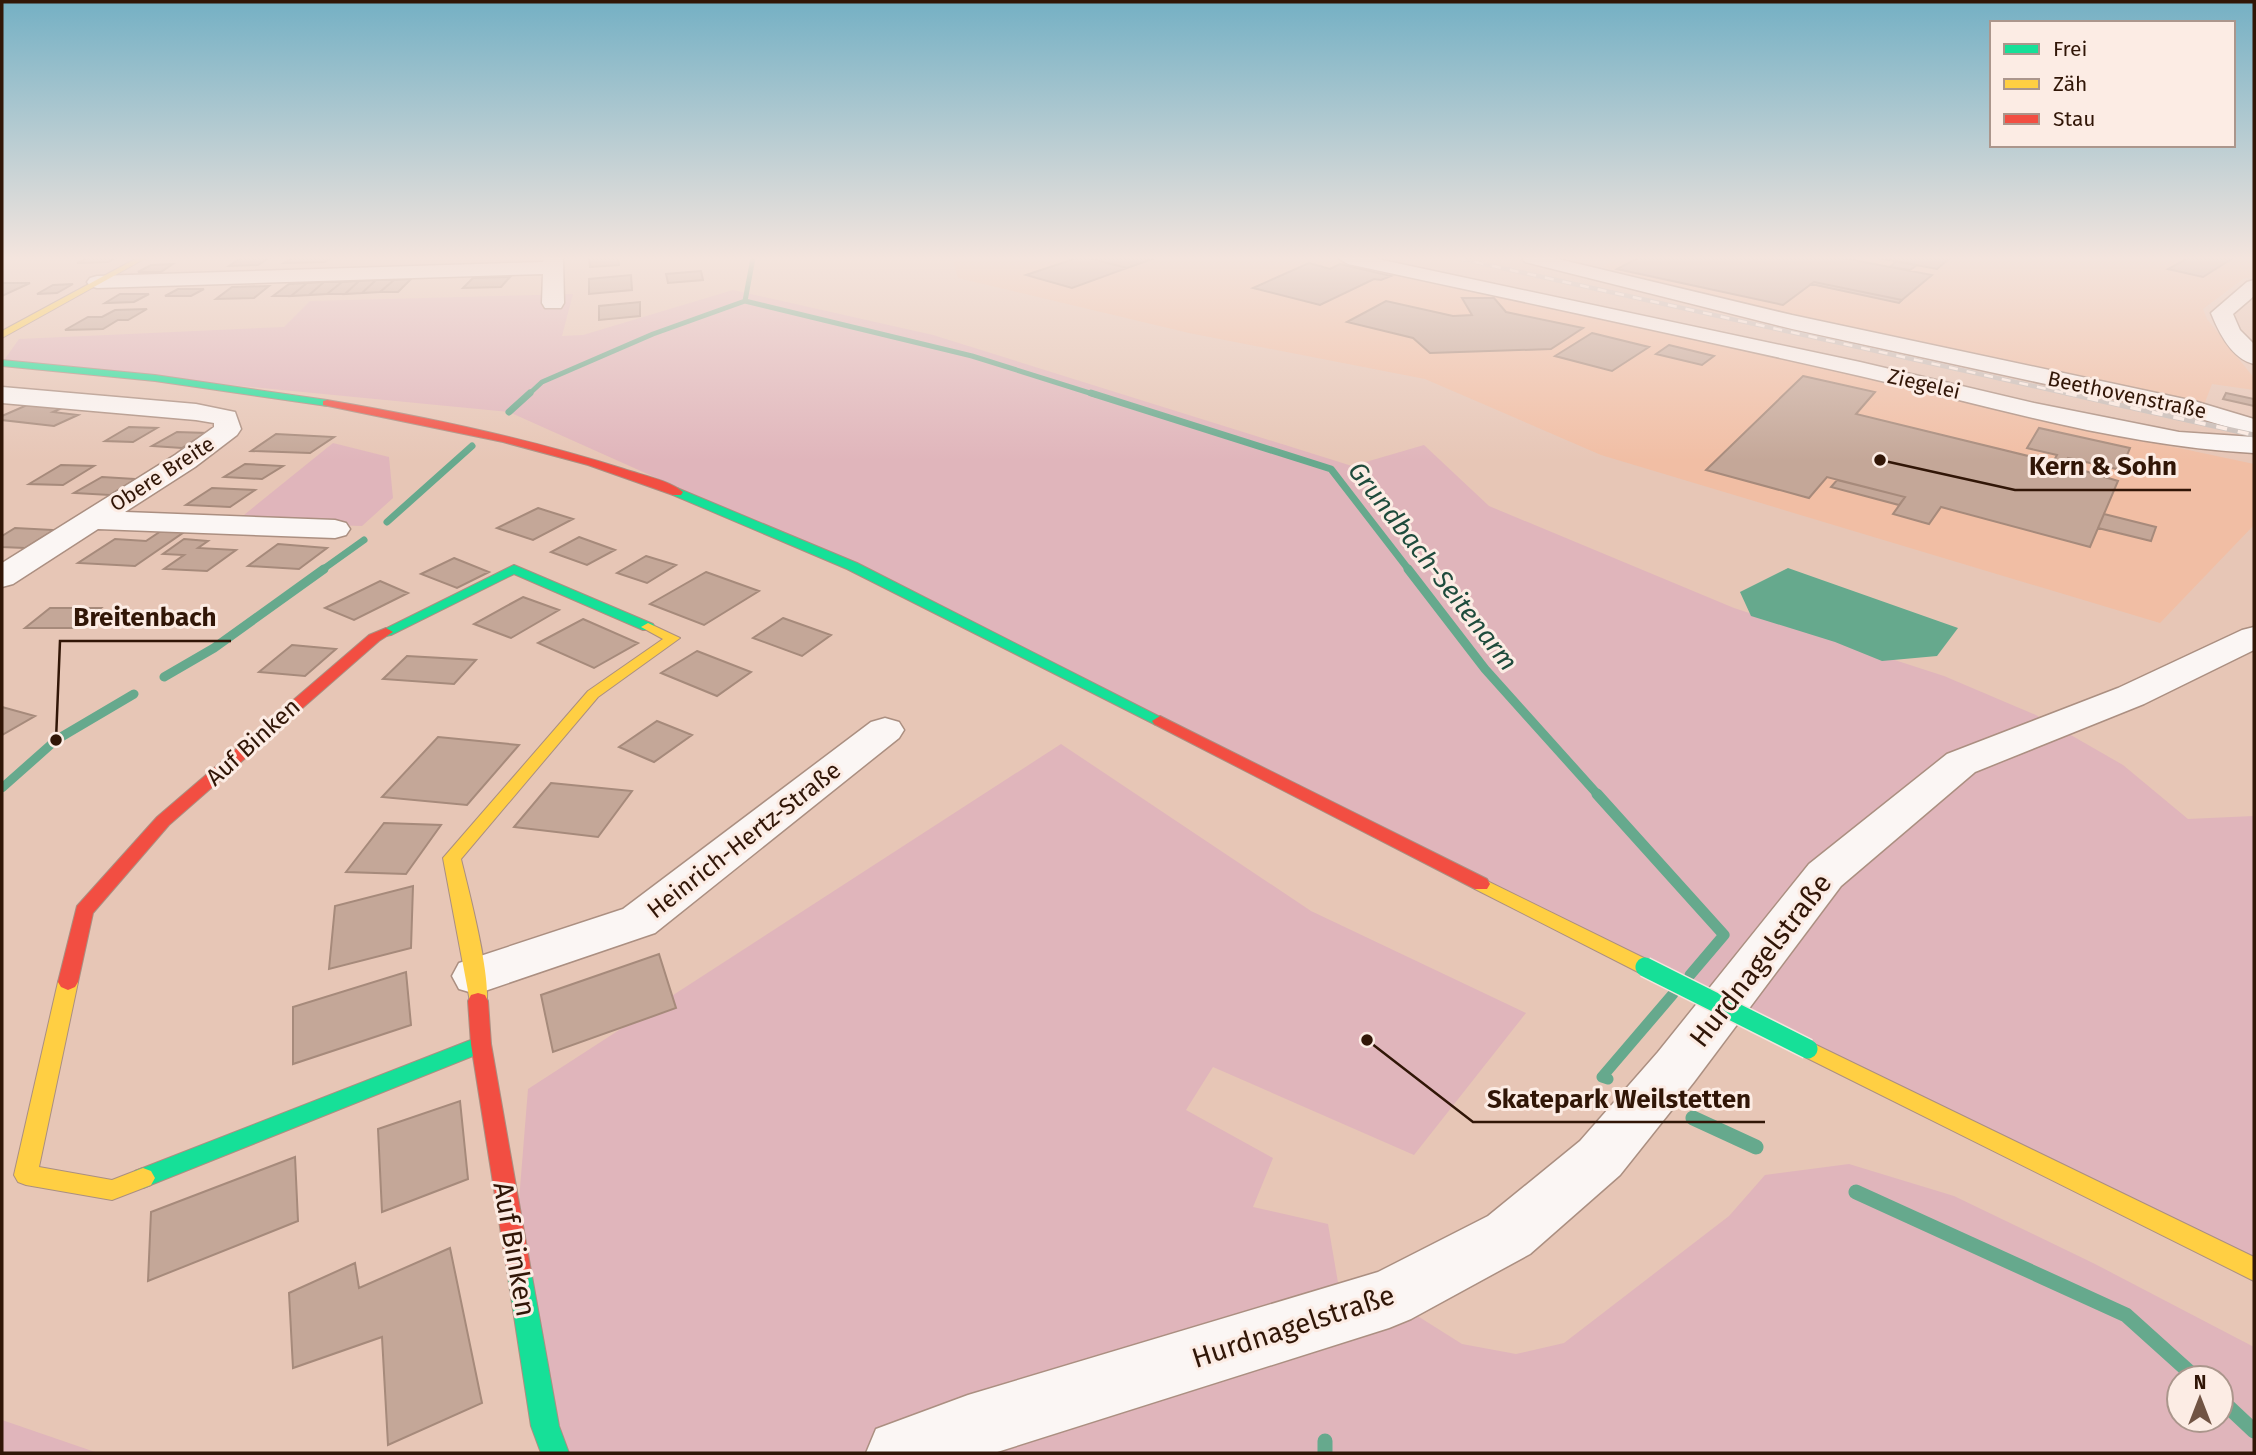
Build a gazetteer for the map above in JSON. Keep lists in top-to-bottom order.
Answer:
{
  "streets": {
    "main road": ["Auf Binken"],
    "street": [
      "Ziegelei",
      "Beethovenstraße",
      "Obere Breite",
      "Heinrich-Hertz-Straße",
      "Hurdnagelstraße"
    ]
  },
  "crossings": [
    ["Auf Binken", "Heinrich-Hertz-Straße"]
  ],
  "water": ["Grundbach-Seitenarm"],
  "places": ["Kern & Sohn", "Breitenbach", "Skatepark Weilstetten"],
  "legend": ["Frei", "Zäh", "Stau"],
  "north": "top"
}
